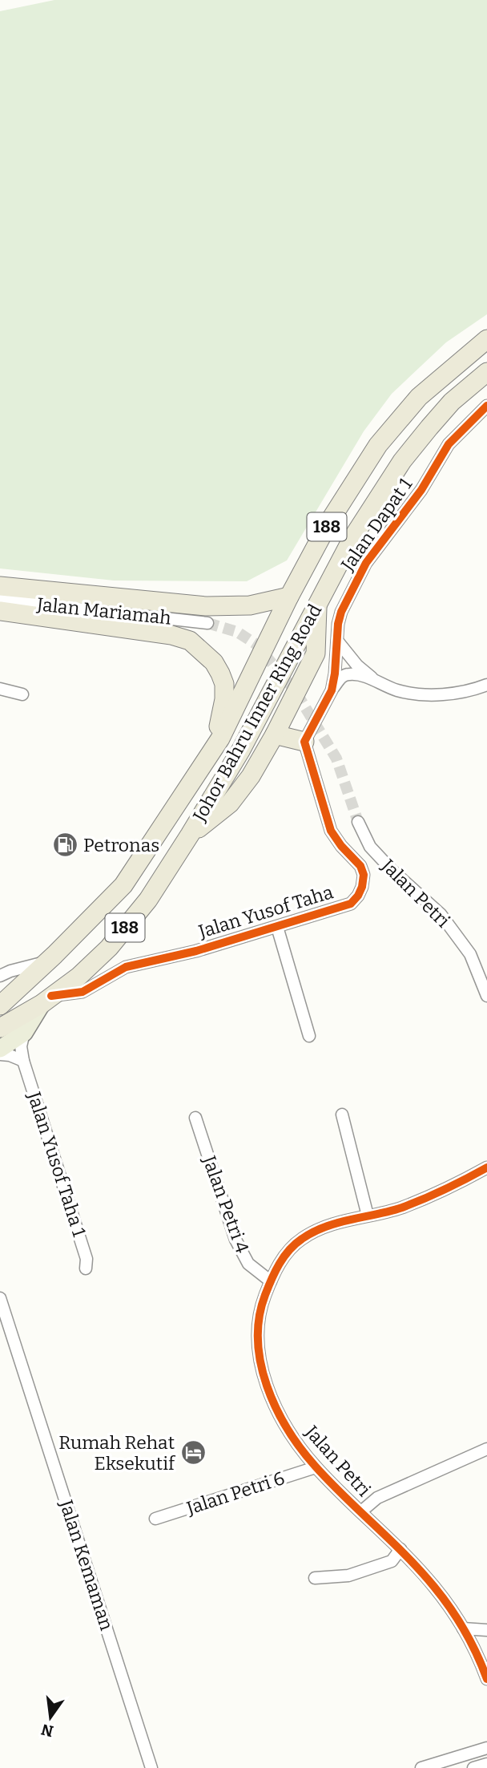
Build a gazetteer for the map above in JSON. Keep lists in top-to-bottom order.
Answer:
{
  "streets": {
    "highway": ["188", "Johor Bahru Inner Ring Road"],
    "street": [
      "Jalan Dapat 1",
      "Jalan Mariamah",
      "Jalan Petri",
      "Jalan Yusof Taha",
      "Jalan Yusof Taha 1",
      "Jalan Petri 4",
      "Jalan Petri 6",
      "Jalan Kemaman"
    ]
  },
  "crossings": [
    ["Jalan Dapat 1", "Jalan Yusof Taha"],
    ["Johor Bahru Inner Ring Road", "Jalan Yusof Taha"],
    ["Jalan Petri", "Jalan Petri 4"],
    ["Jalan Petri", "Jalan Petri 6"]
  ],
  "places": {
    "fuel station": ["Petronas"],
    "hotel": ["Rumah Rehat Eksekutif"]
  },
  "north": "bottom"
}
